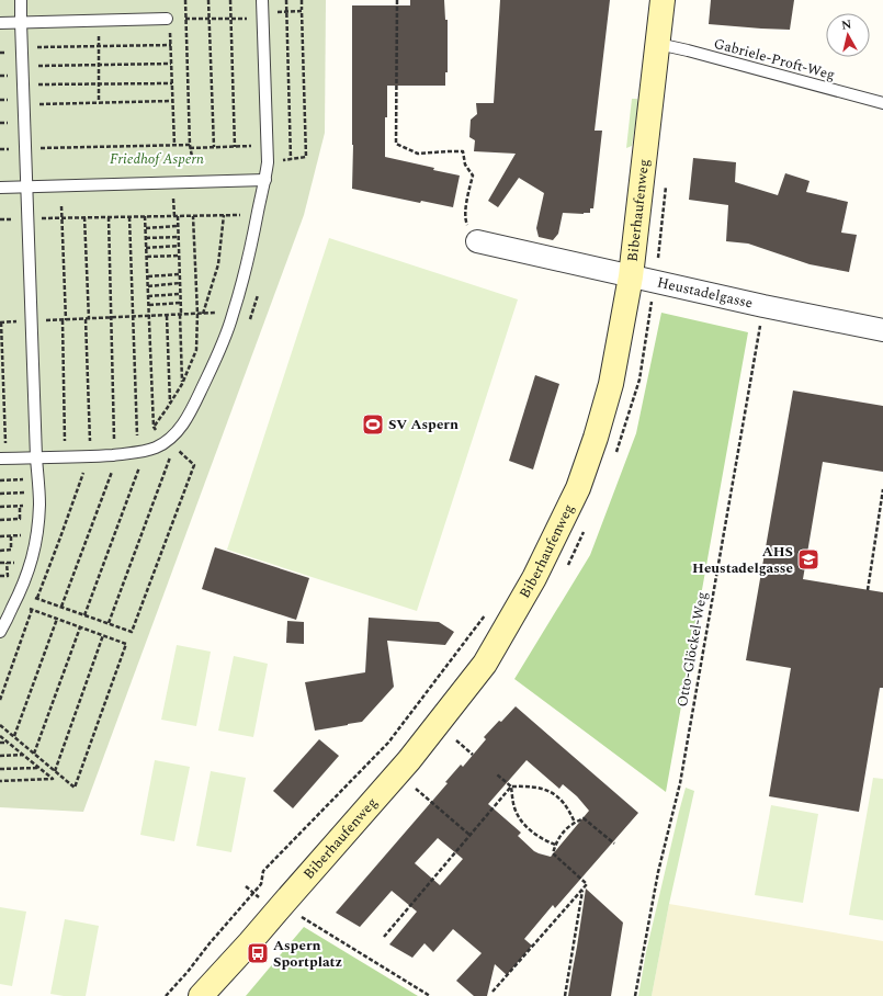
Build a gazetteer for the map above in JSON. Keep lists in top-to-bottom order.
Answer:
{
  "streets": {
    "main road": ["Biberhaufenweg"],
    "street": ["Heustadelgasse"],
    "lane": ["Gabriele-Proft-Weg"],
    "path": ["Otto-Glöckel-Weg"]
  },
  "crossings": [
    ["Gabriele-Proft-Weg", "Biberhaufenweg"],
    ["Biberhaufenweg", "Heustadelgasse"],
    ["Heustadelgasse", "Otto-Glöckel-Weg"]
  ],
  "parks": ["Friedhof Aspern"],
  "places": {
    "sports": ["SV Aspern"],
    "school or university": ["AHS Heustadelgasse"],
    "bus stop": ["Aspern Sportplatz"]
  },
  "north": "top"
}
